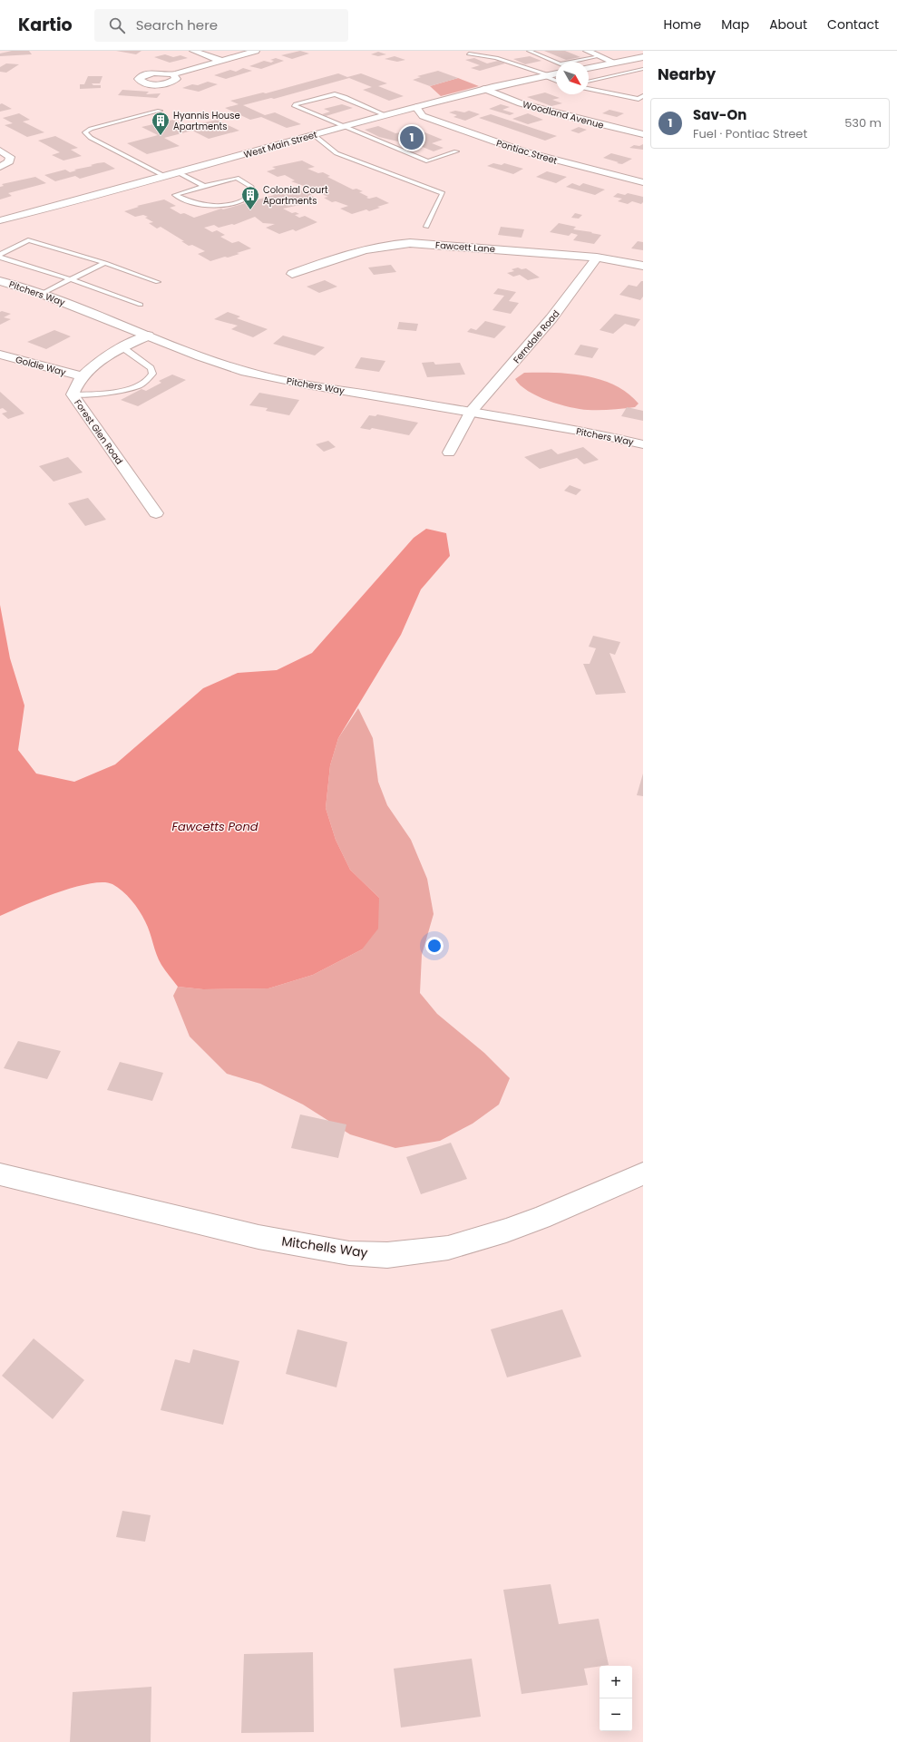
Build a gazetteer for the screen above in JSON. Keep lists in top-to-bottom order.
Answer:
{
  "streets": {
    "street": [
      "Woodland Avenue",
      "West Main Street",
      "Pontiac Street",
      "Fawcett Lane",
      "Pitchers Way",
      "Ferndale Road",
      "Goldie Way",
      "Forest Glen Road",
      "Mitchells Way"
    ]
  },
  "crossings": [
    ["Woodland Avenue", "West Main Street"],
    ["West Main Street", "Pontiac Street"],
    ["Fawcett Lane", "Ferndale Road"],
    ["Pitchers Way", "Ferndale Road"],
    ["Pitchers Way", "Forest Glen Road"],
    ["Goldie Way", "Forest Glen Road"]
  ],
  "water": ["Fawcetts Pond"],
  "places": {
    "building": ["Hyannis House Apartments", "Colonial Court Apartments"]
  },
  "north": "bottom right",
  "page": {
    "header": "Kartio",
    "search": "Search here",
    "nav": [
      "Home",
      "Map",
      "About",
      "Contact"
    ],
    "heading": "Nearby",
    "list": [
      {
        "mark": "1",
        "name": "Sav-On",
        "note": "Fuel · Pontiac Street",
        "value": "530 m"
      }
    ],
    "pins": "1",
    "map_buttons": ["+", "−"]
  }
}
